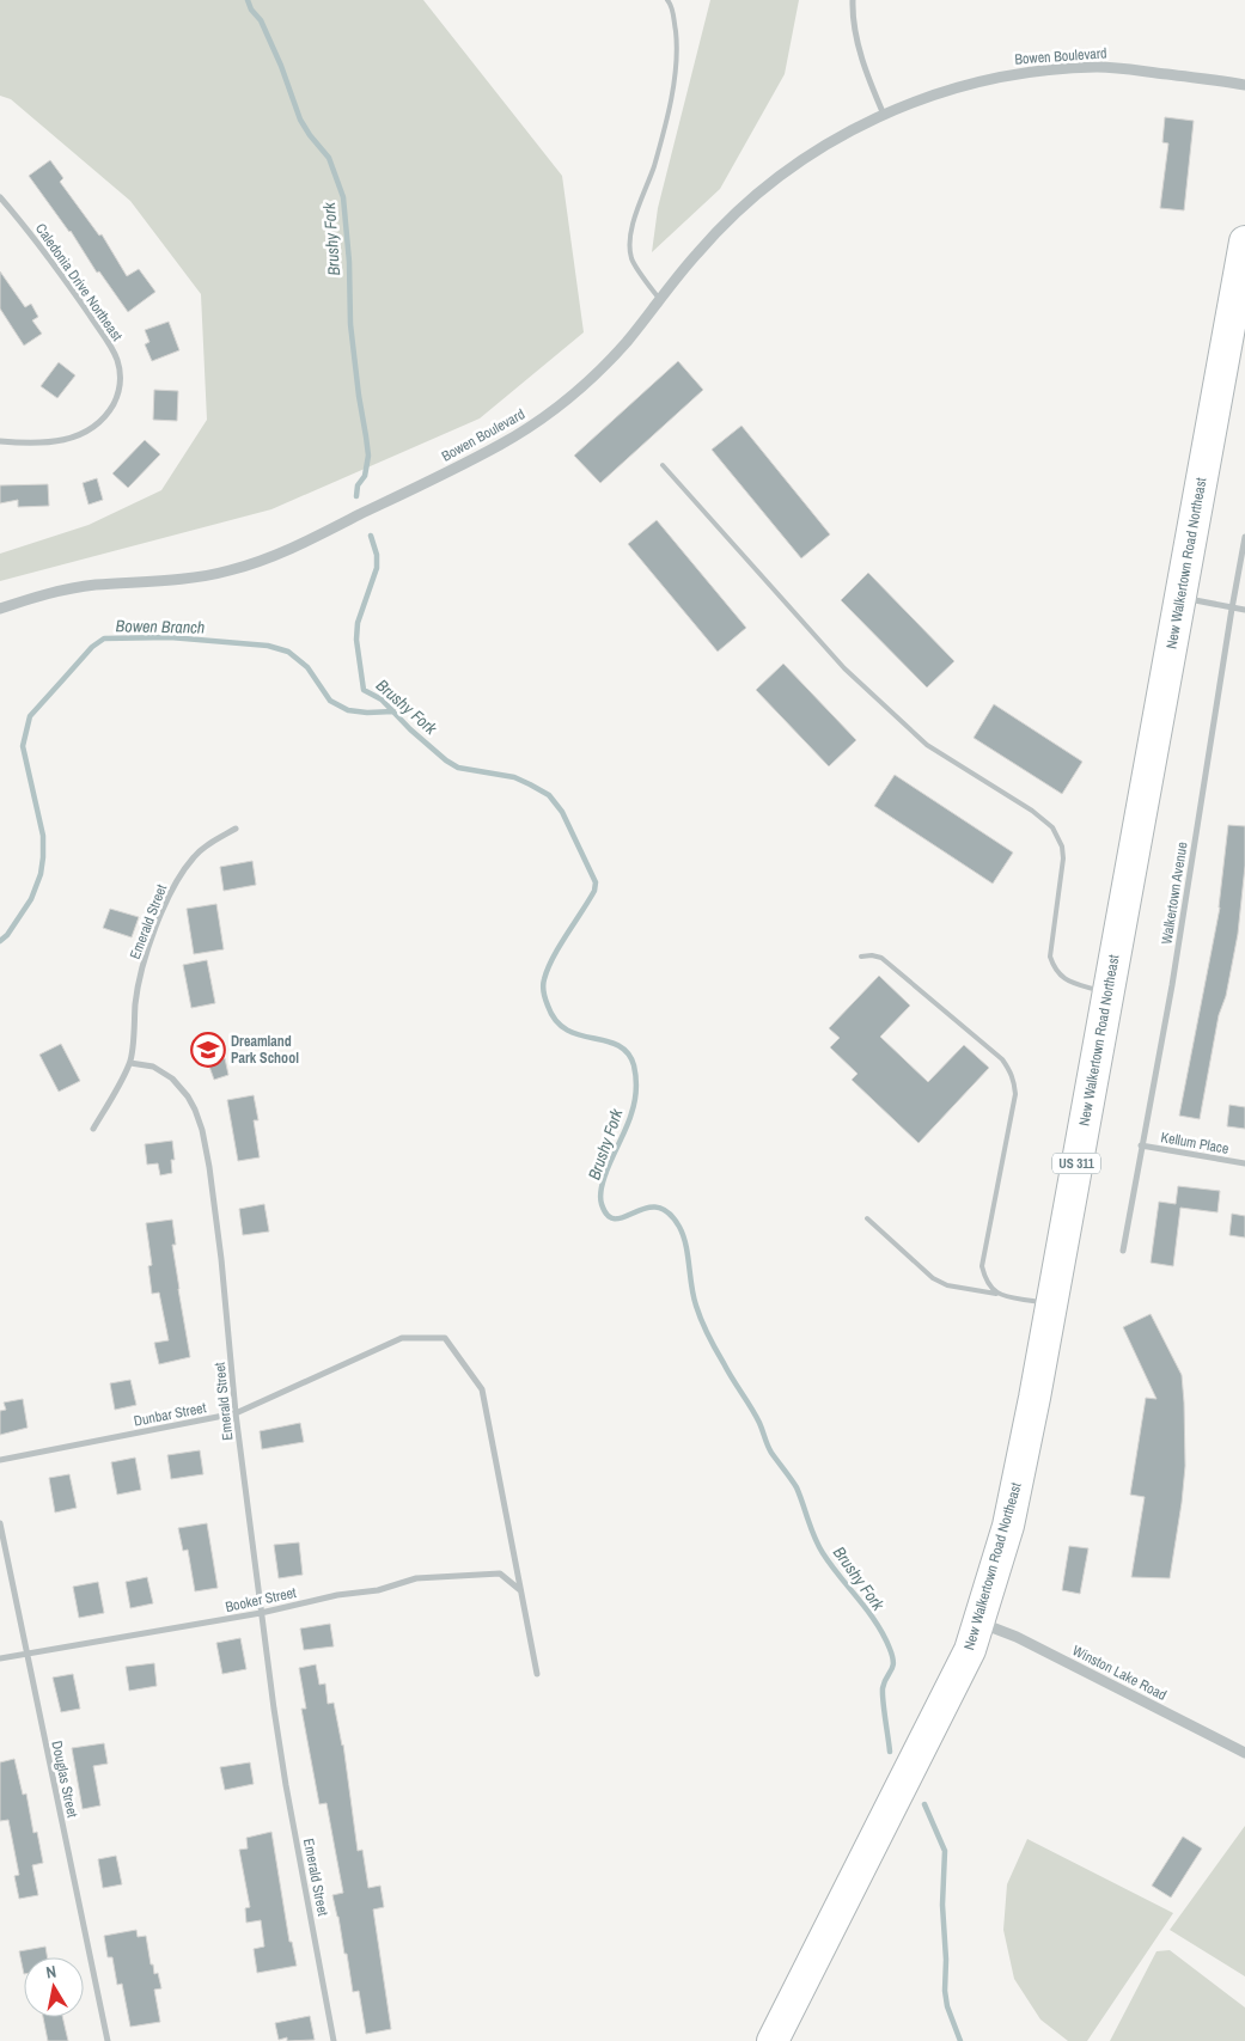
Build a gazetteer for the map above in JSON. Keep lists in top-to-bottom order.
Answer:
{
  "streets": {
    "main road": ["New Walkertown Road Northeast", "US 311"],
    "street": [
      "Bowen Boulevard",
      "Caledonia Drive Northeast",
      "Walkertown Avenue",
      "Emerald Street",
      "Kellum Place",
      "Dunbar Street",
      "Booker Street",
      "Winston Lake Road",
      "Douglas Street"
    ]
  },
  "crossings": [
    ["New Walkertown Road Northeast", "Winston Lake Road"],
    ["Walkertown Avenue", "Kellum Place"],
    ["Emerald Street", "Dunbar Street"],
    ["Emerald Street", "Booker Street"],
    ["Dunbar Street", "Booker Street"],
    ["Booker Street", "Douglas Street"]
  ],
  "water": ["Brushy Fork", "Bowen Branch"],
  "places": {
    "school or university": ["Dreamland Park School"]
  },
  "north": "top"
}
